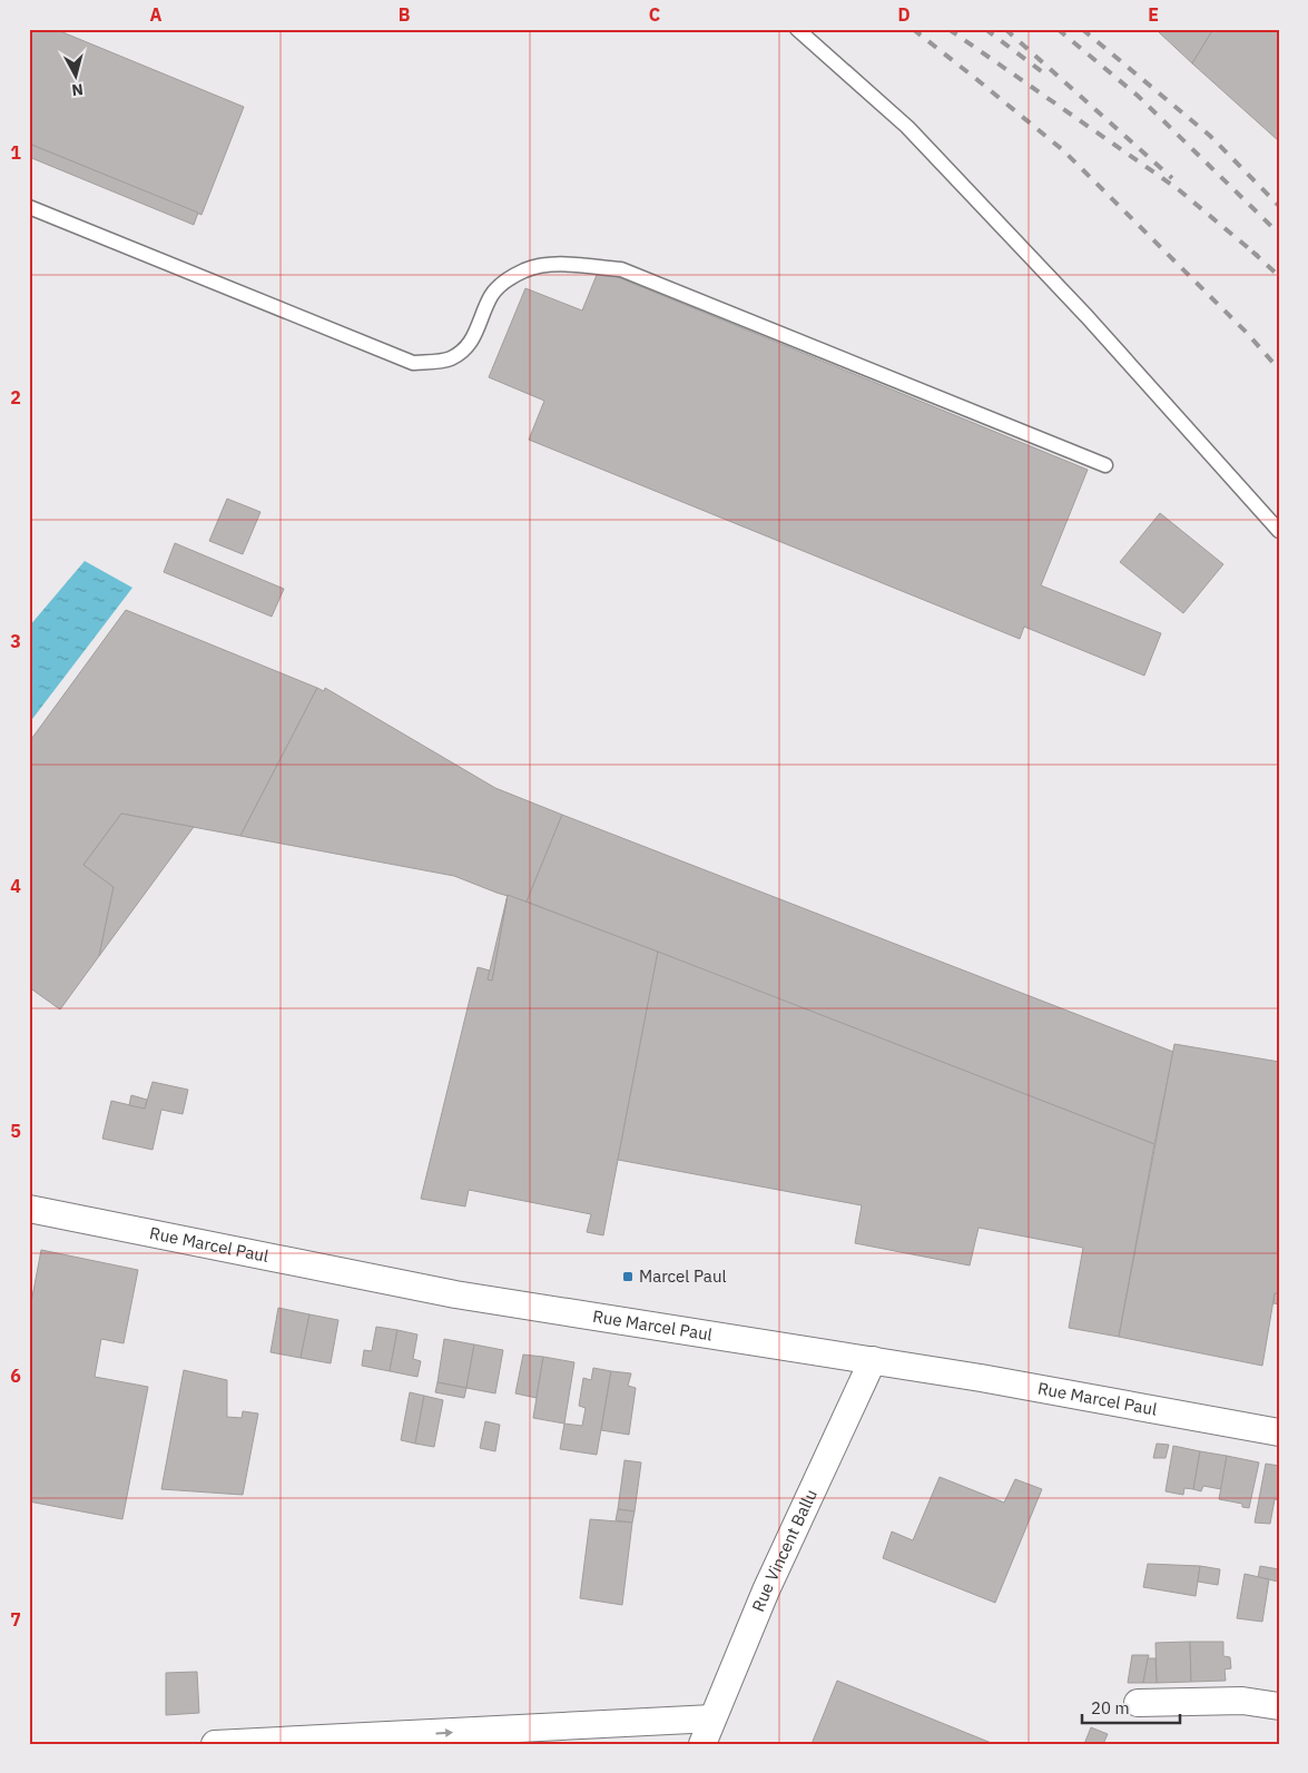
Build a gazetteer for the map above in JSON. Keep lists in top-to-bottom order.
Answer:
{
  "streets": {
    "street": ["Rue Marcel Paul", "Rue Vincent Ballu"]
  },
  "crossings": [
    ["Rue Marcel Paul", "Rue Vincent Ballu"]
  ],
  "places": {
    "transit": ["Marcel Paul"]
  },
  "scale_bar": "20 m",
  "north": "bottom",
  "grid": {
    "columns": [
      "A",
      "B",
      "C",
      "D",
      "E"
    ],
    "rows": [
      "1",
      "2",
      "3",
      "4",
      "5",
      "6",
      "7"
    ]
  }
}
